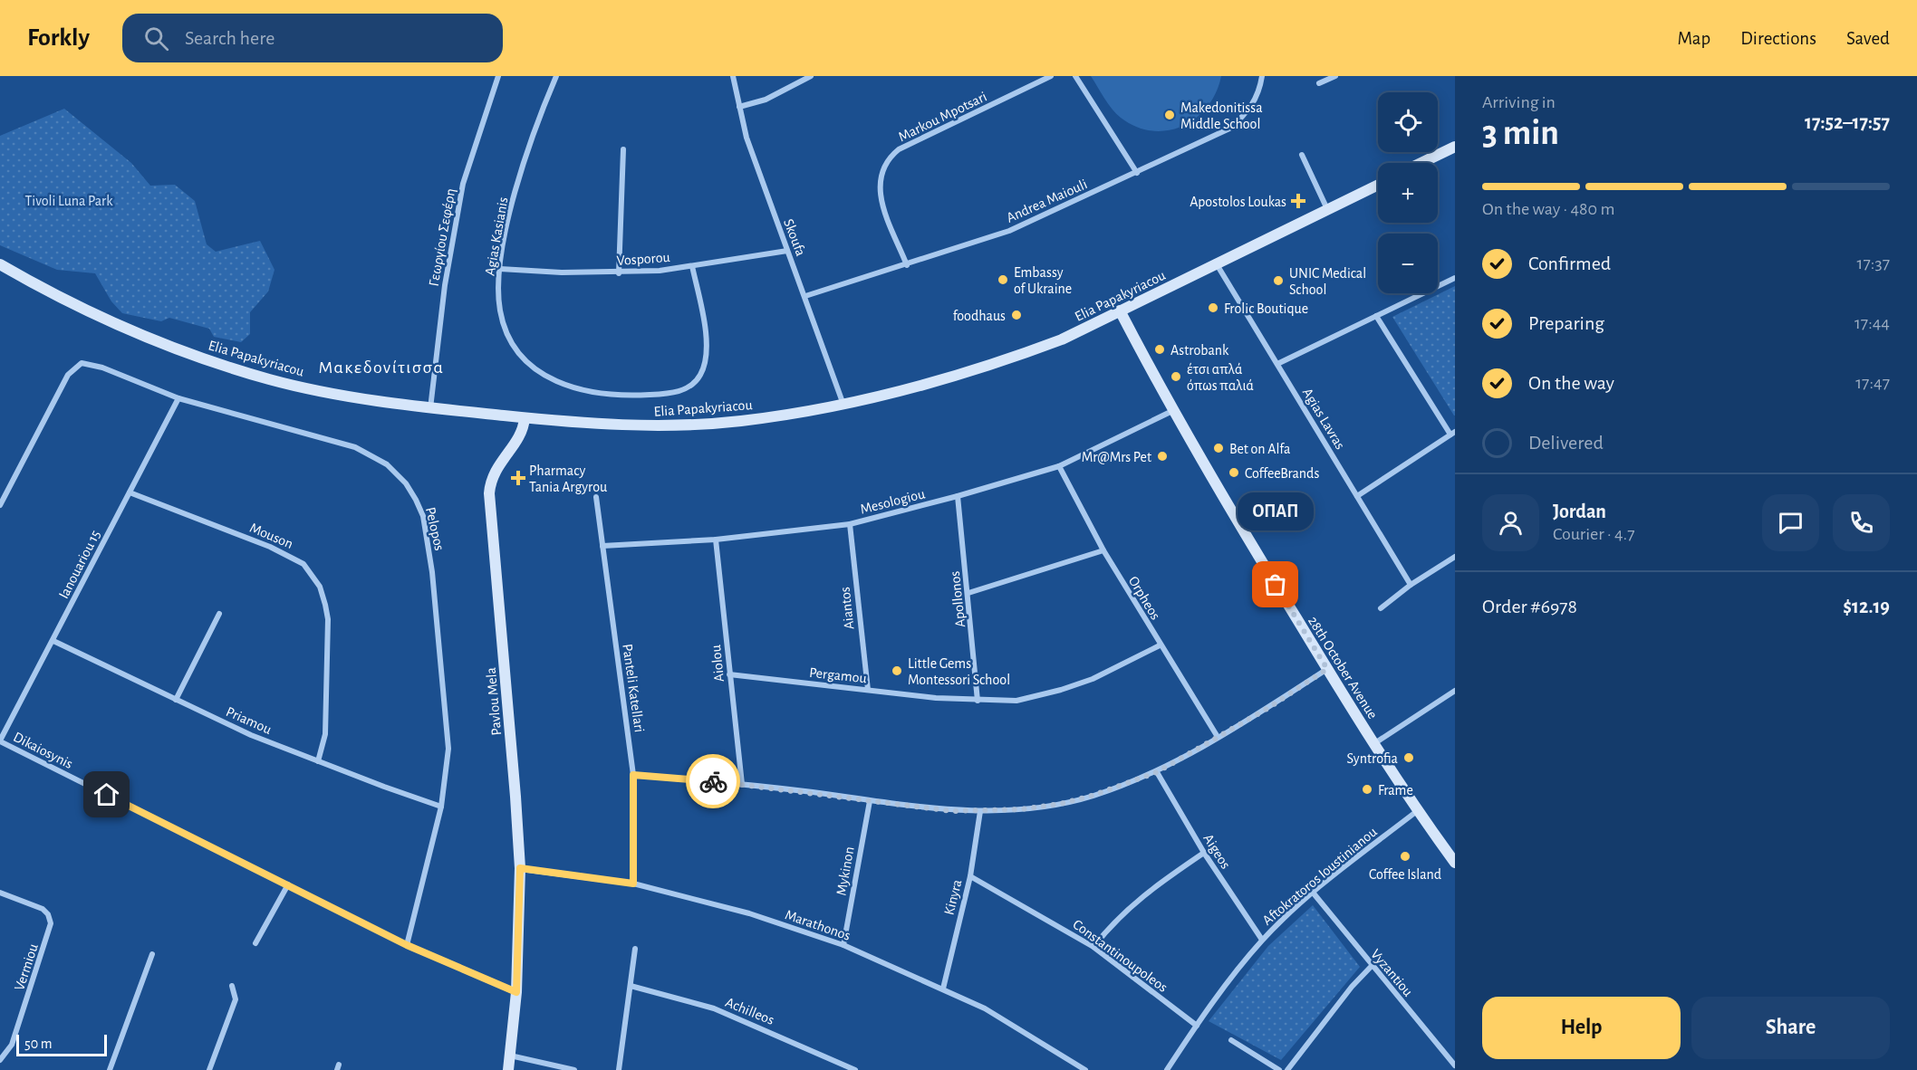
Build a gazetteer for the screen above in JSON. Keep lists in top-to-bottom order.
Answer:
{
  "streets": {
    "main road": ["Elia Papakyriacou", "28th October Avenue", "Pavlou Mela"],
    "street": [
      "Markou Mpotsari",
      "Andrea Maiouli",
      "Agias Kasianis",
      "Γεωργίου Σεφέρη",
      "Skoufa",
      "Vosporou",
      "Agias Lavras",
      "Mesologiou",
      "Pelopos",
      "Mouson",
      "Ianouariou 15",
      "Orpheos",
      "Apollonos",
      "Aiantos",
      "Aiolou",
      "Pergamou",
      "Panteli Katellari",
      "Priamou",
      "Dikaiosynis",
      "Aigeos",
      "Mykinon",
      "Aftokratoros Ioustinianou",
      "Kinyra",
      "Marathonos",
      "Constantinoupoleos",
      "Vermiou",
      "Vyzantiou",
      "Achilleos"
    ]
  },
  "crossings": [
    ["Markou Mpotsari", "Andrea Maiouli"],
    ["Andrea Maiouli", "Skoufa"],
    ["Agias Kasianis", "Vosporou"],
    ["Γεωργίου Σεφέρη", "Elia Papakyriacou"],
    ["Skoufa", "Vosporou"],
    ["Skoufa", "Elia Papakyriacou"],
    ["Elia Papakyriacou", "Agias Lavras"],
    ["Elia Papakyriacou", "28th October Avenue"],
    ["Elia Papakyriacou", "Pavlou Mela"],
    ["Mesologiou", "Orpheos"],
    ["Mesologiou", "Apollonos"],
    ["Mesologiou", "Aiantos"],
    ["Mesologiou", "Aiolou"],
    ["Mesologiou", "28th October Avenue"],
    ["Mesologiou", "Panteli Katellari"],
    ["Pelopos", "Ianouariou 15"],
    ["Pelopos", "Priamou"],
    ["Pelopos", "Dikaiosynis"],
    ["Mouson", "Ianouariou 15"],
    ["Mouson", "Priamou"],
    ["Ianouariou 15", "Priamou"],
    ["Ianouariou 15", "Dikaiosynis"],
    ["Orpheos", "Pergamou"],
    ["Apollonos", "Pergamou"],
    ["Aiantos", "Pergamou"],
    ["Aiolou", "Pergamou"],
    ["28th October Avenue", "Aftokratoros Ioustinianou"],
    ["Panteli Katellari", "Marathonos"],
    ["Pavlou Mela", "Dikaiosynis"],
    ["Pavlou Mela", "Marathonos"],
    ["Aigeos", "Aftokratoros Ioustinianou"],
    ["Mykinon", "Marathonos"],
    ["Aftokratoros Ioustinianou", "Constantinoupoleos"],
    ["Aftokratoros Ioustinianou", "Vyzantiou"],
    ["Kinyra", "Marathonos"],
    ["Kinyra", "Constantinoupoleos"]
  ],
  "districts": ["Μακεδονίτισσα"],
  "parks": ["Tivoli Luna Park"],
  "places": {
    "other": [
      "Makedonitissa Middle School",
      "Embassy of Ukraine",
      "UNIC Medical School",
      "Frolic Boutique",
      "foodhaus",
      "Astrobank",
      "έτσι απλά όπωs παλιά",
      "Bet on Alfa",
      "Mr@Mrs Pet",
      "CoffeeBrands",
      "ΟΠΑΠ",
      "Little Gems Montessori School",
      "Syntrofia",
      "Frame",
      "Coffee Island"
    ],
    "health": ["Apostolos Loukas", "Pharmacy Tania Argyrou"]
  },
  "scale_bar": "50 m",
  "page": {
    "header": "Forkly",
    "search": "Search here",
    "nav": ["Map", "Directions", "Saved"],
    "heading": ["3 min", "Arriving in", "17:52–17:57"],
    "panel": [
      "Jordan",
      "Courier · 4.7",
      "Order #6978",
      "$12.19"
    ],
    "map_buttons": ["+", "−"],
    "bar": "On the way · 480 m",
    "list": [
      ["Confirmed", "17:37"],
      ["Preparing", "17:44"],
      ["On the way", "17:47"],
      "Delivered"
    ],
    "bubble": "ΟΠΑΠ",
    "buttons": ["Help", "Share"],
    "scale": "50 m"
  }
}
